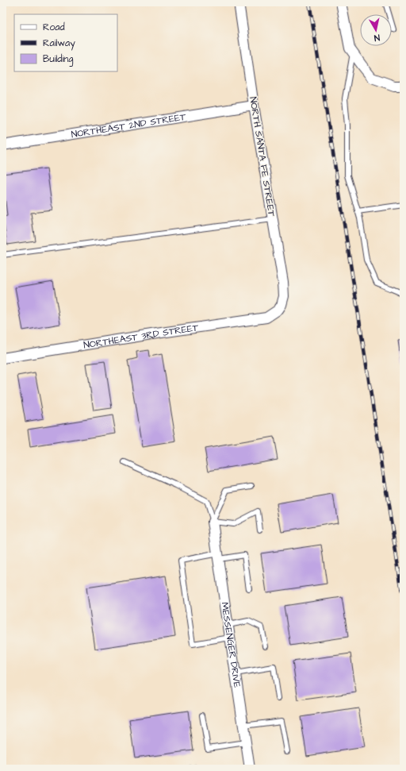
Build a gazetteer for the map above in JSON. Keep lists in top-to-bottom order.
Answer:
{
  "streets": {
    "street": [
      "NORTHEAST 2ND STREET",
      "NORTH SANTA FE STREET",
      "NORTHEAST 3RD STREET",
      "MESSENGER DRIVE"
    ]
  },
  "crossings": [
    ["NORTHEAST 2ND STREET", "NORTH SANTA FE STREET"],
    ["NORTH SANTA FE STREET", "NORTHEAST 3RD STREET"]
  ],
  "legend": ["Road", "Railway", "Building"],
  "north": "bottom"
}
